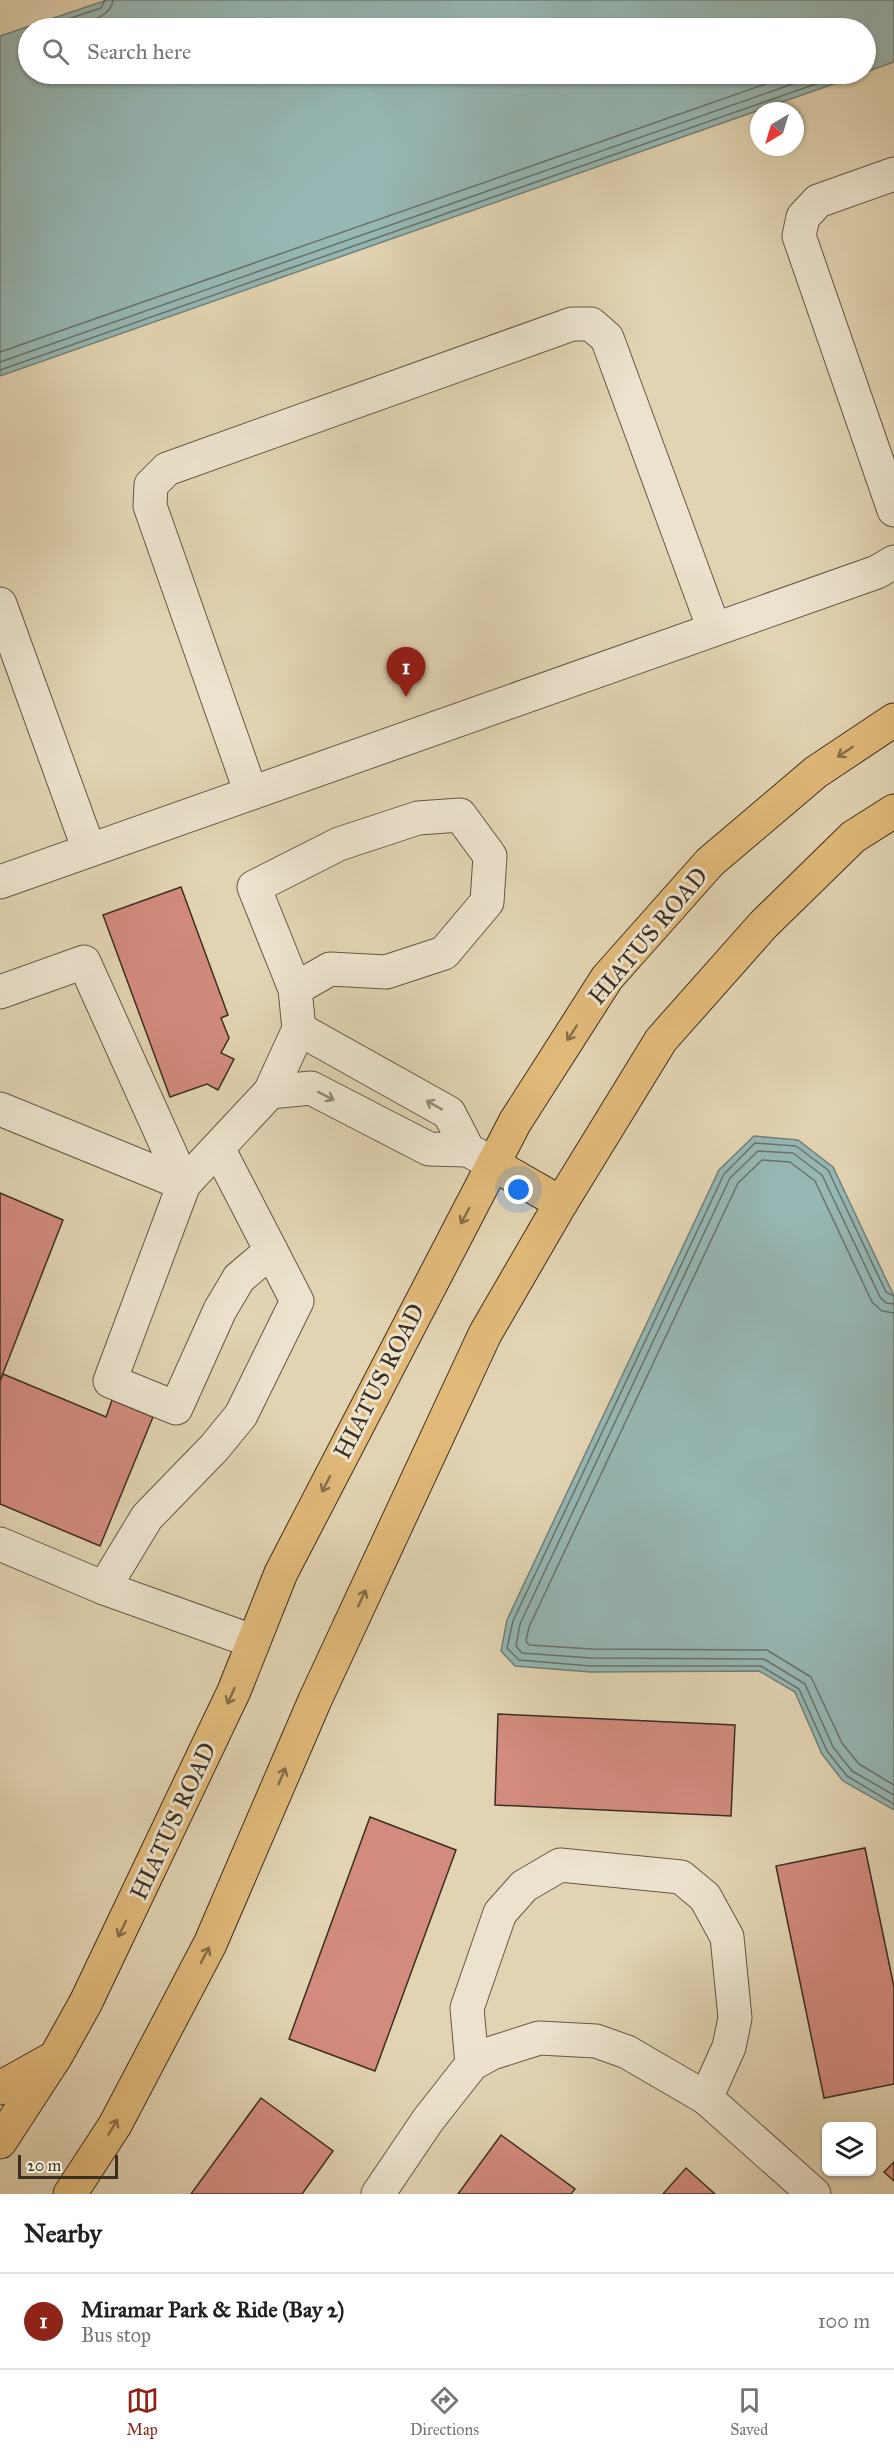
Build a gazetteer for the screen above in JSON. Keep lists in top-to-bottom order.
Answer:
{
  "streets": {
    "main road": ["HIATUS ROAD"]
  },
  "scale_bar": "20 m",
  "north": "bottom left",
  "page": {
    "search": "Search here",
    "pins": "1",
    "scale": "20 m",
    "heading": "Nearby",
    "list": [
      {
        "mark": "1",
        "name": "Miramar Park & Ride (Bay 2)",
        "note": "Bus stop",
        "value": "100 m"
      }
    ],
    "nav": ["Map", "Directions", "Saved"]
  }
}
